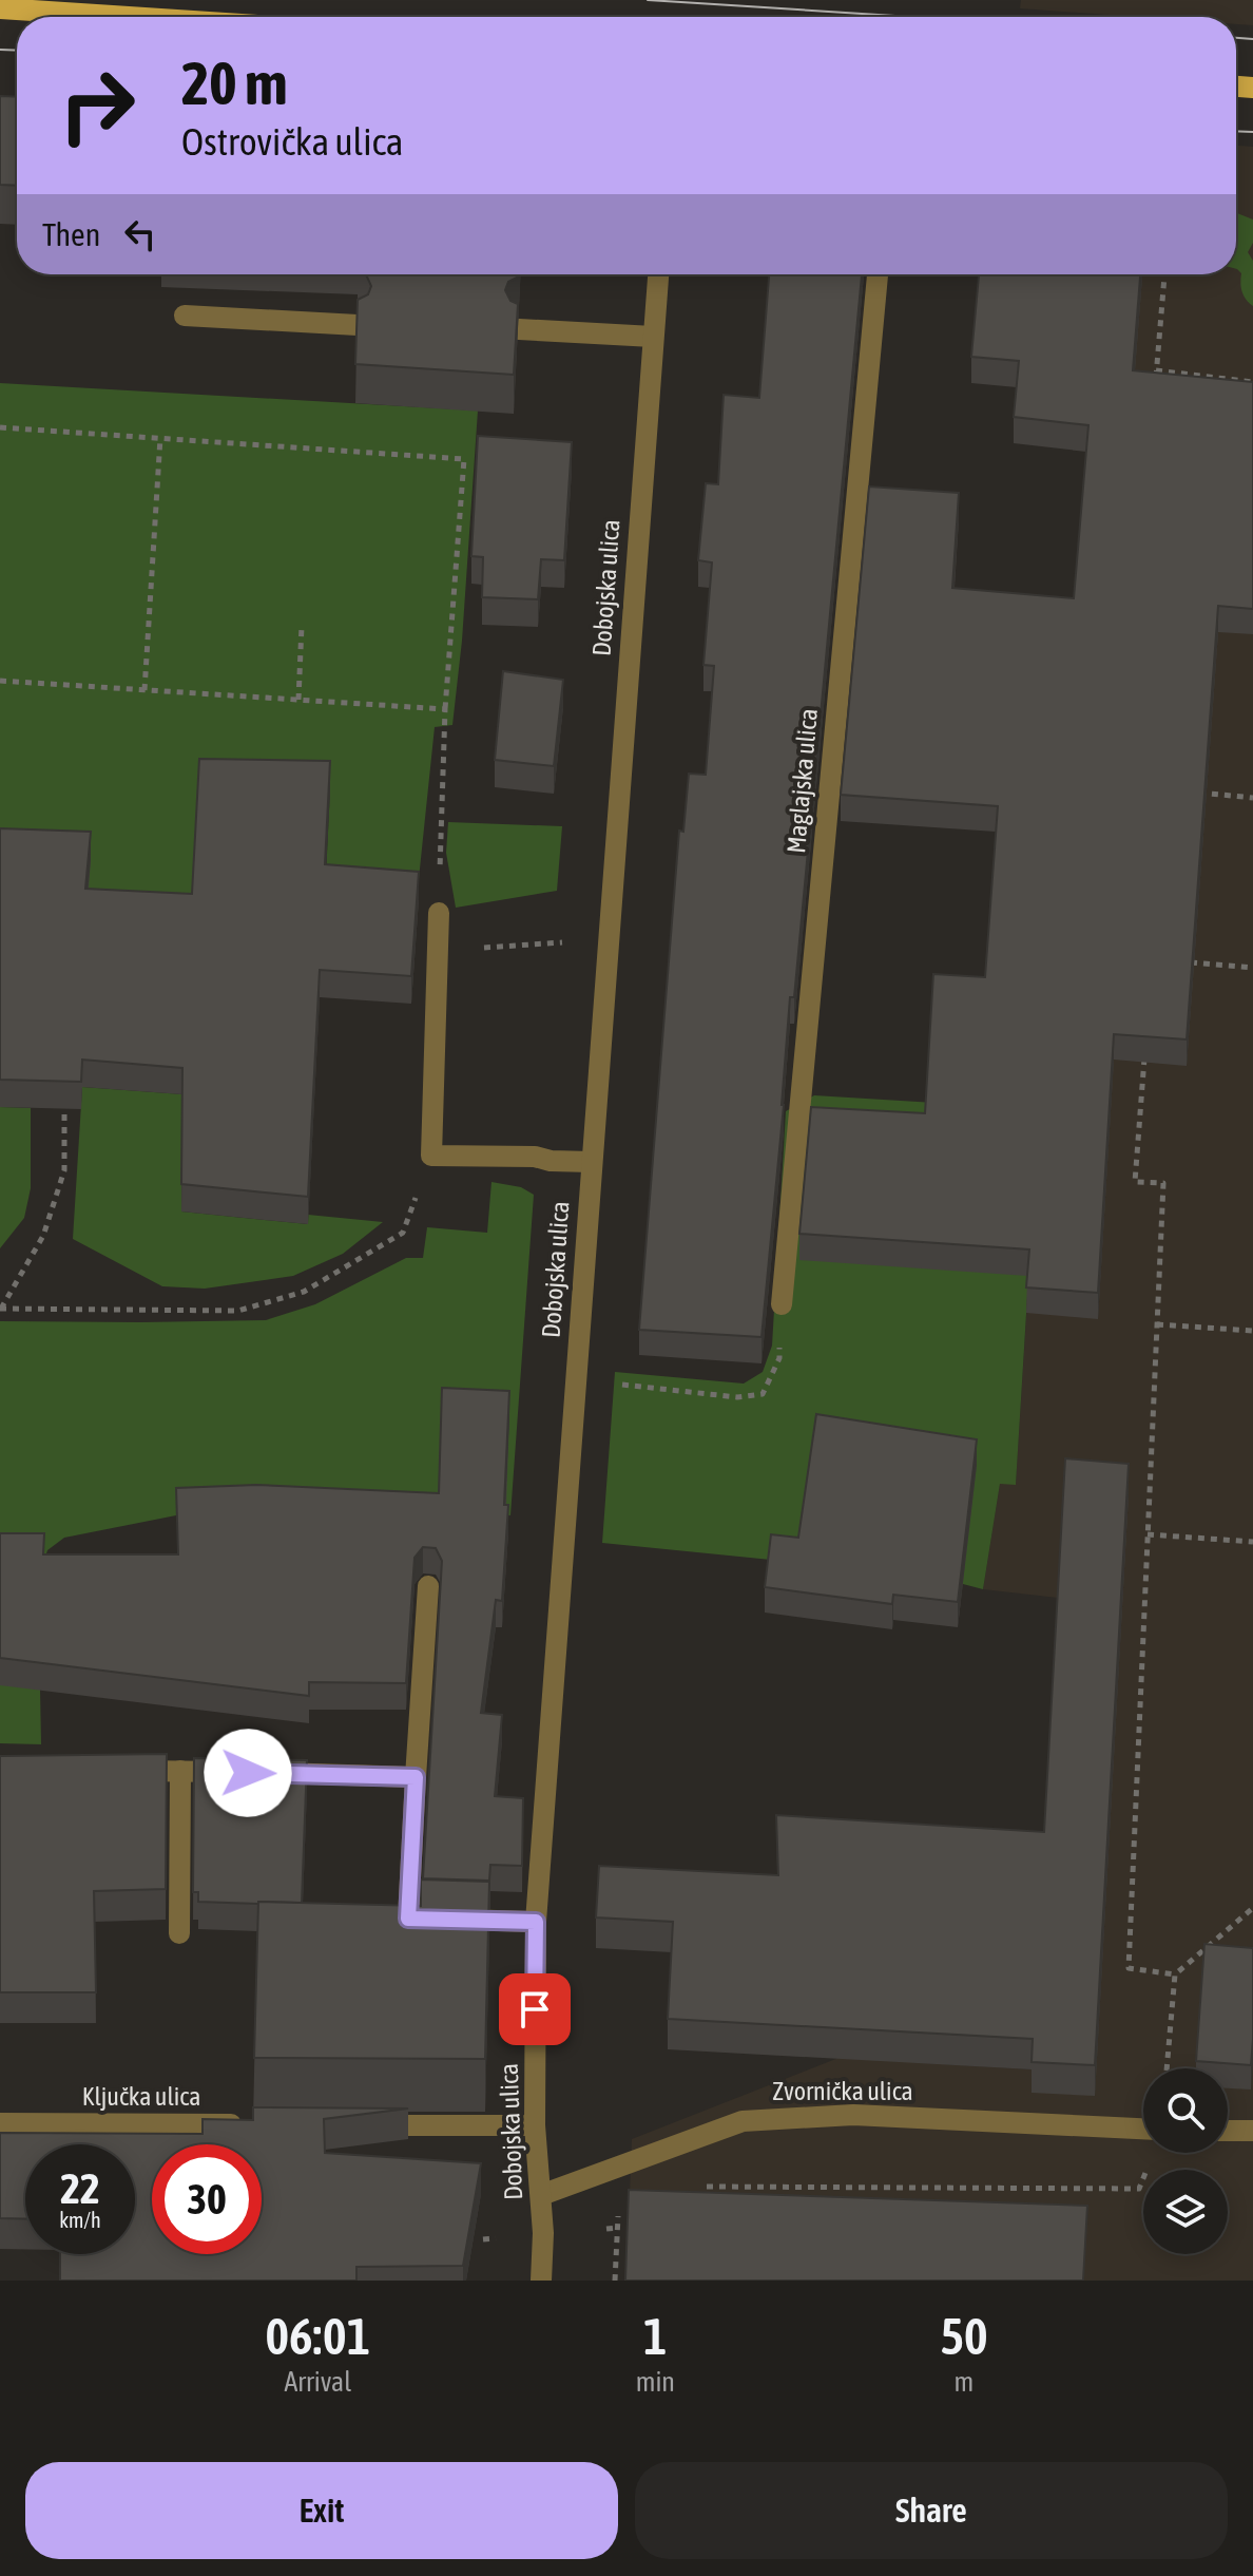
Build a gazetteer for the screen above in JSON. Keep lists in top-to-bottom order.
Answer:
{
  "streets": {
    "street": [
      "Dobojska ulica",
      "Maglajska ulica",
      "Zvornička ulica",
      "Ključka ulica"
    ]
  },
  "crossings": [
    ["Dobojska ulica", "Zvornička ulica"]
  ],
  "page": {
    "turn": ["20 m", "Ostrovička ulica"],
    "then": "Then",
    "speed": "22 km/h",
    "limit": "30",
    "eta": [
      "06:01",
      "Arrival",
      "1",
      "min",
      "50",
      "m"
    ],
    "buttons": ["Exit", "Share"]
  }
}
